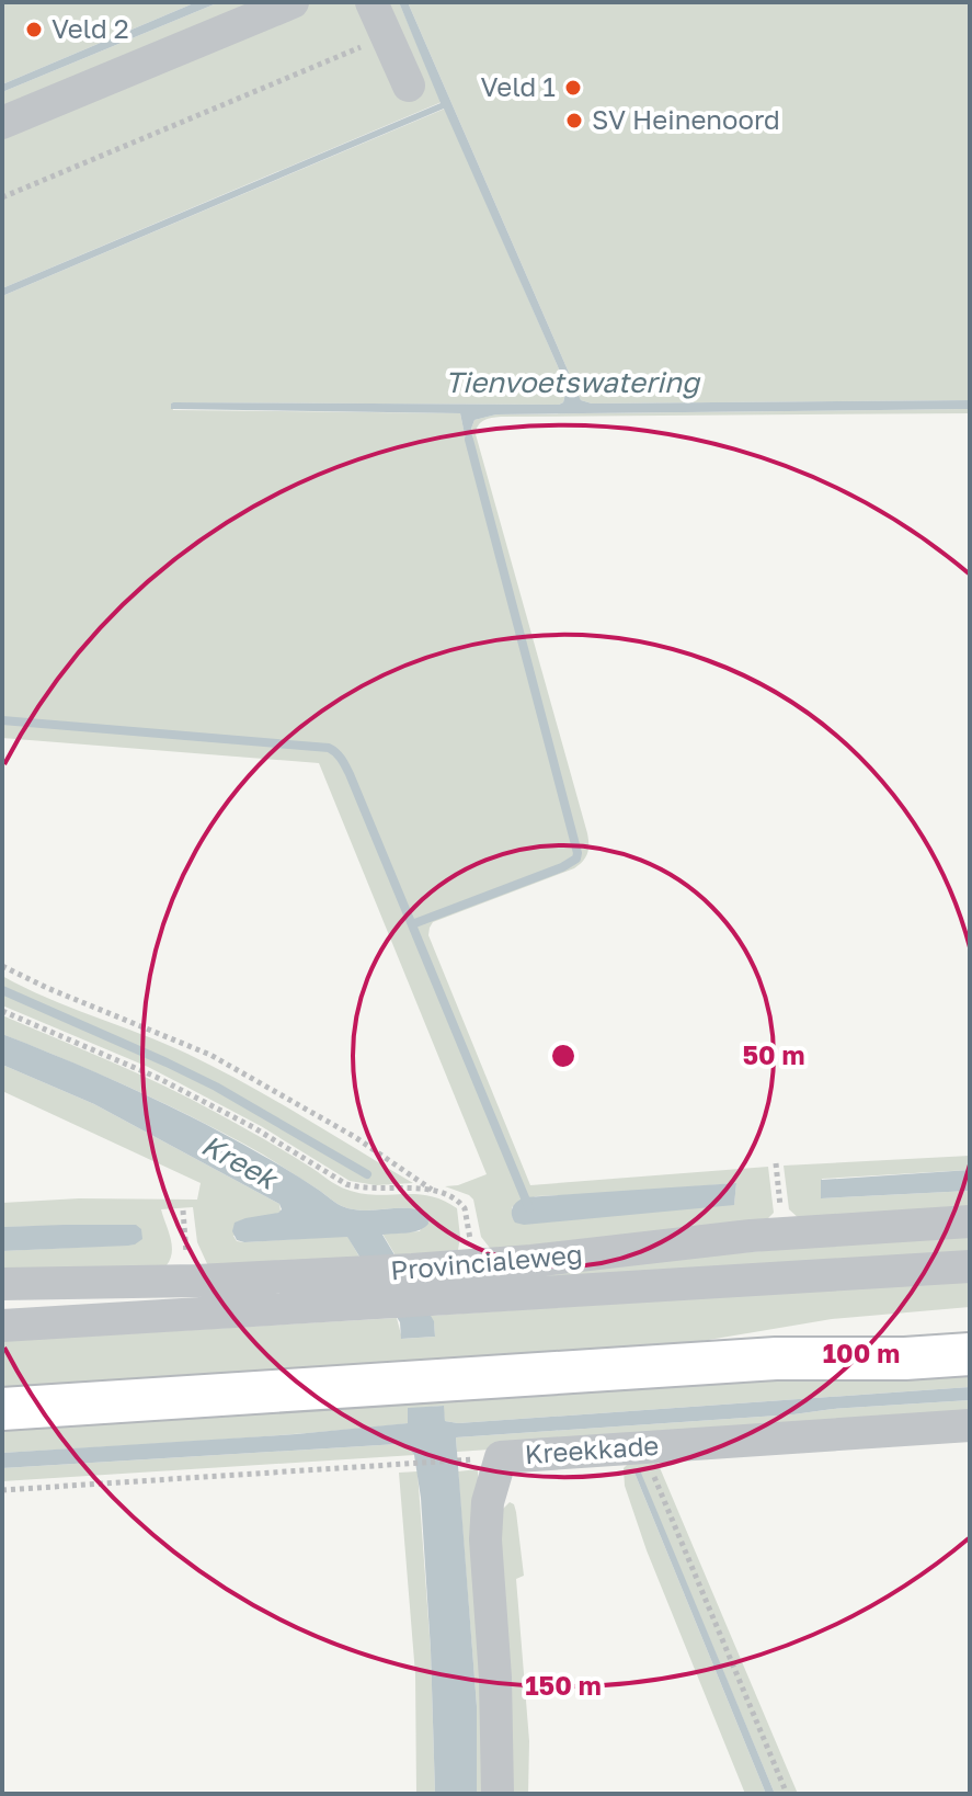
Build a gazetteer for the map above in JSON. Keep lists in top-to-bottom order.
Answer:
{
  "streets": {
    "street": ["Provincialeweg", "Kreekkade"]
  },
  "water": ["Tienvoetswatering", "Kreek"],
  "places": ["Veld 2", "Veld 1", "SV Heinenoord"],
  "rings": ["50 m", "100 m", "150 m"]
}
